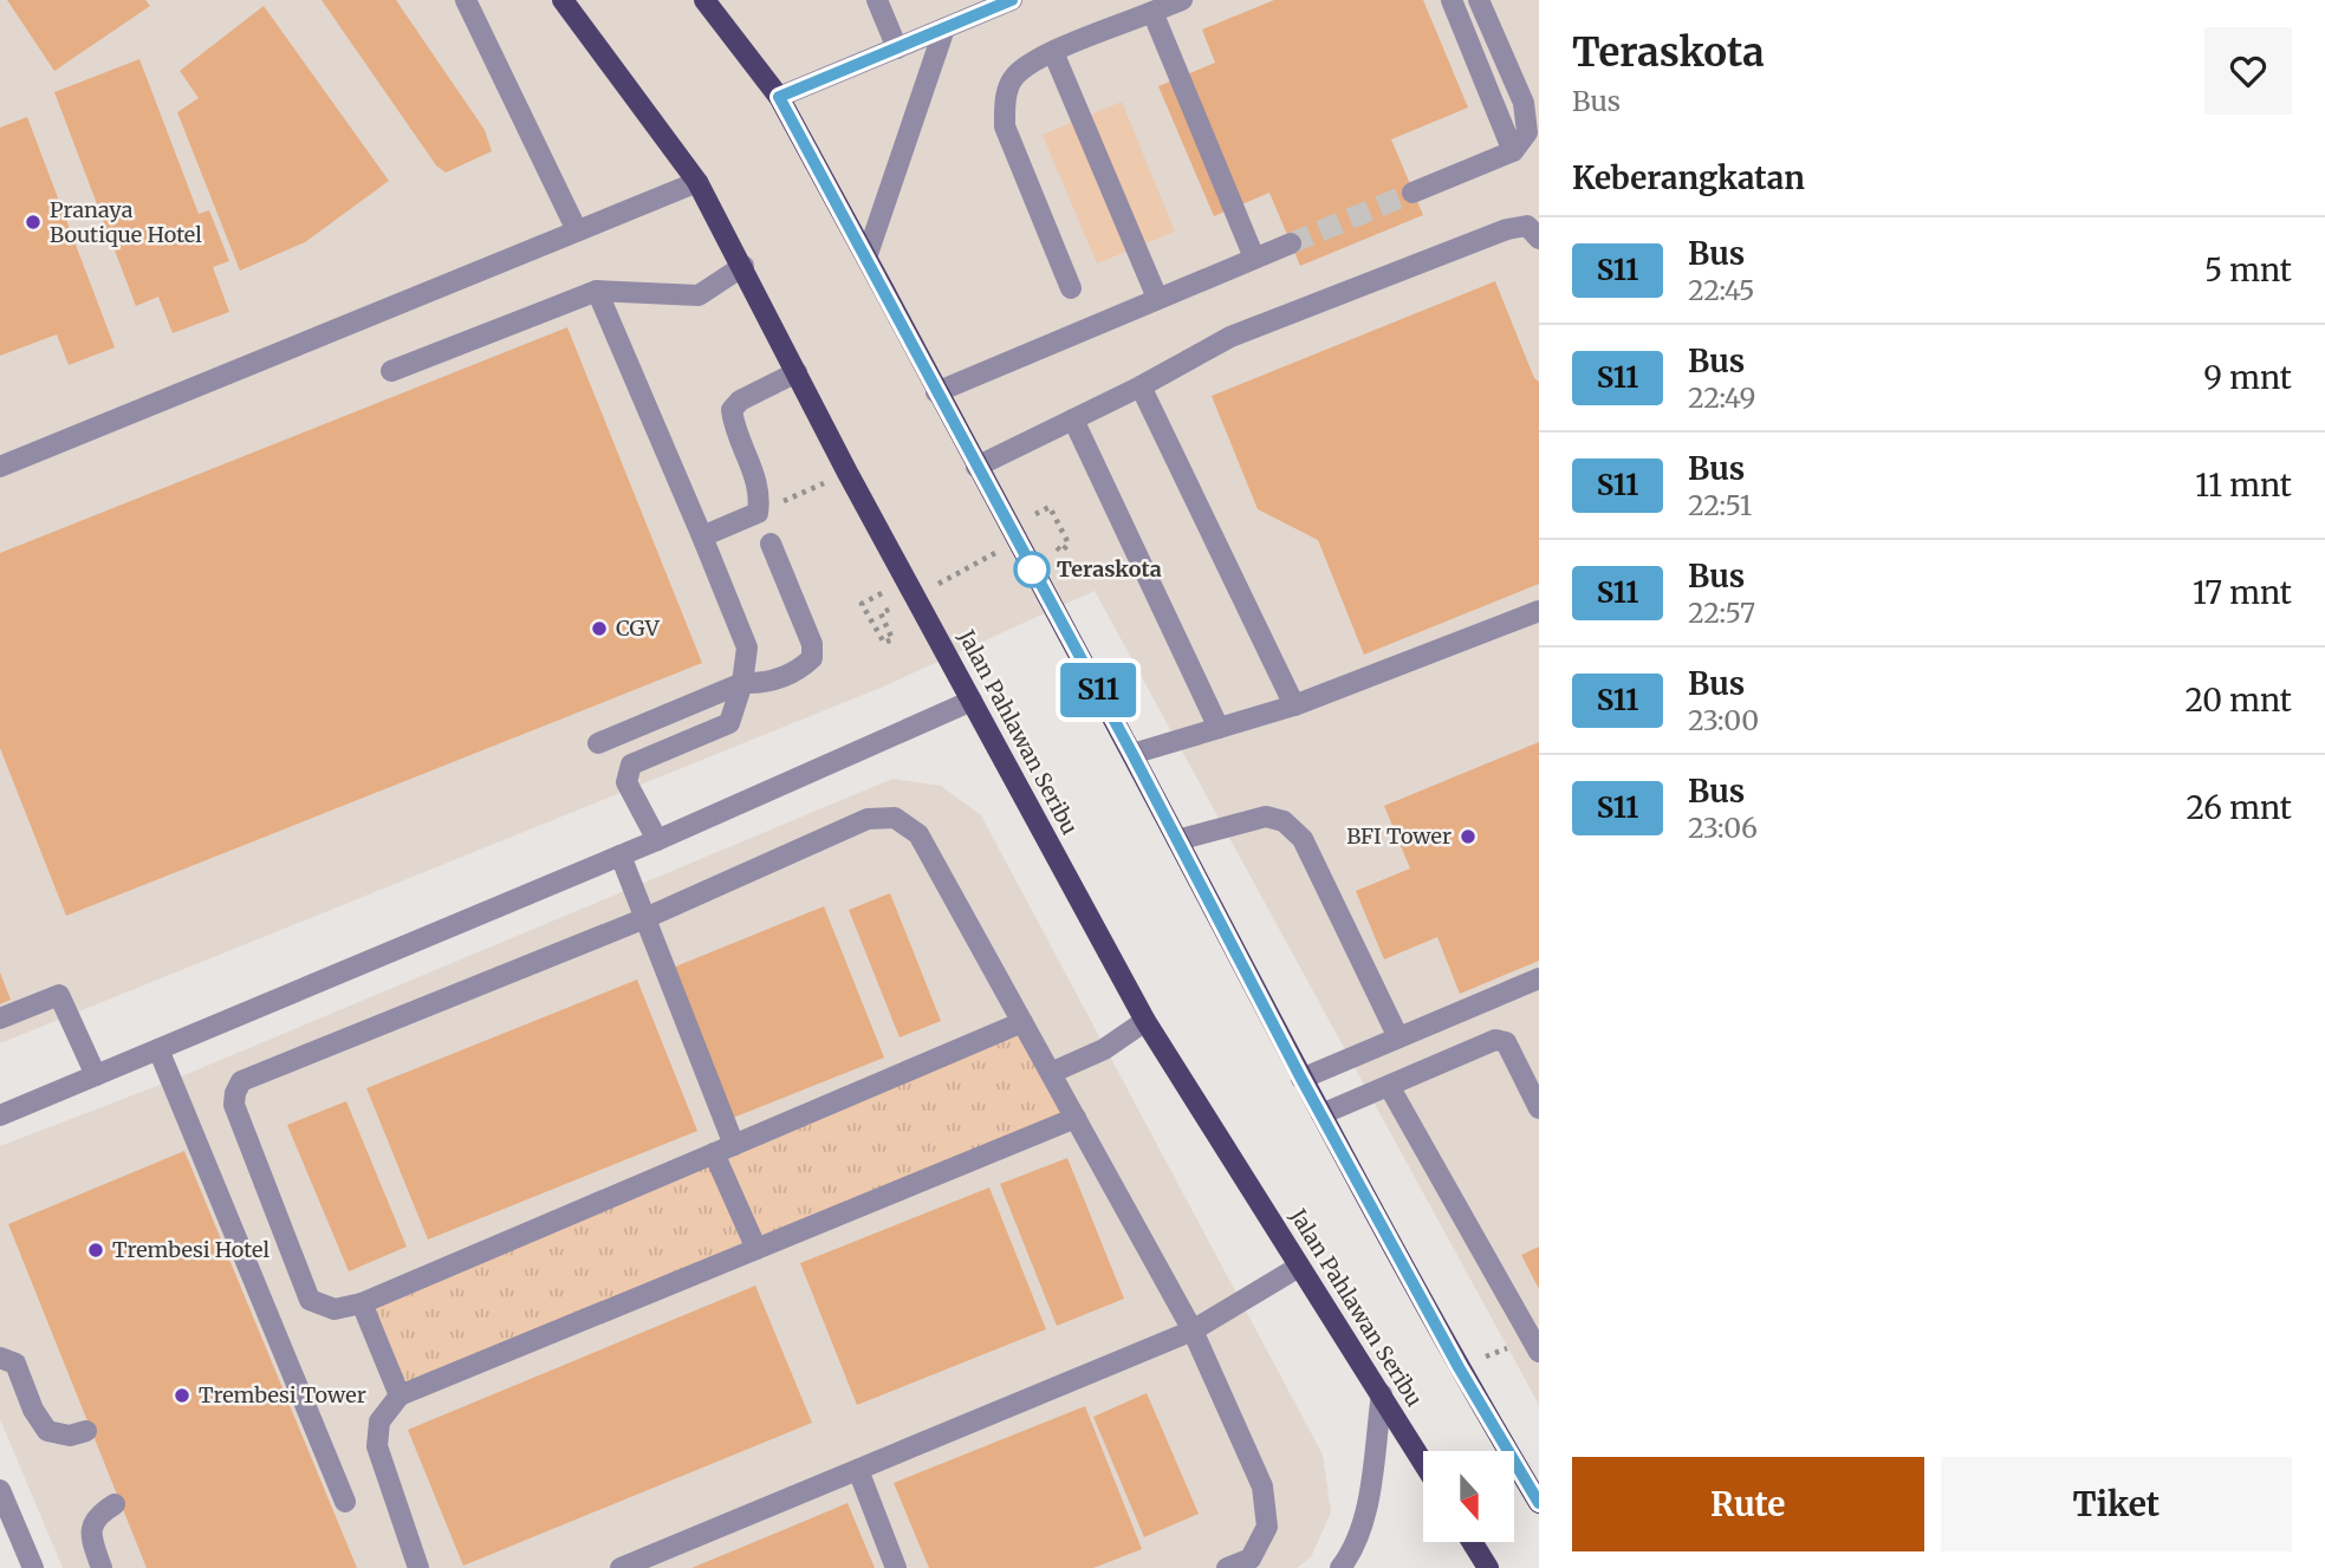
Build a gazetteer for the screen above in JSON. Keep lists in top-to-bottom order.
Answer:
{
  "streets": {
    "main road": ["Jalan Pahlawan Seribu"]
  },
  "places": [
    "Pranaya Boutique Hotel",
    "Teraskota",
    "CGV",
    "BFI Tower",
    "Trembesi Hotel",
    "Trembesi Tower"
  ],
  "lines": ["bus line S11"],
  "north": "bottom",
  "page": {
    "on_map": "S11",
    "heading": [
      ["Teraskota", "Bus"],
      "Keberangkatan"
    ],
    "list": [
      {
        "mark": "S11",
        "name": "Bus",
        "note": "22:45",
        "value": "5 mnt"
      },
      {
        "mark": "S11",
        "name": "Bus",
        "note": "22:49",
        "value": "9 mnt"
      },
      {
        "mark": "S11",
        "name": "Bus",
        "note": "22:51",
        "value": "11 mnt"
      },
      {
        "mark": "S11",
        "name": "Bus",
        "note": "22:57",
        "value": "17 mnt"
      },
      {
        "mark": "S11",
        "name": "Bus",
        "note": "23:00",
        "value": "20 mnt"
      },
      {
        "mark": "S11",
        "name": "Bus",
        "note": "23:06",
        "value": "26 mnt"
      }
    ],
    "buttons": ["Rute", "Tiket"]
  }
}
